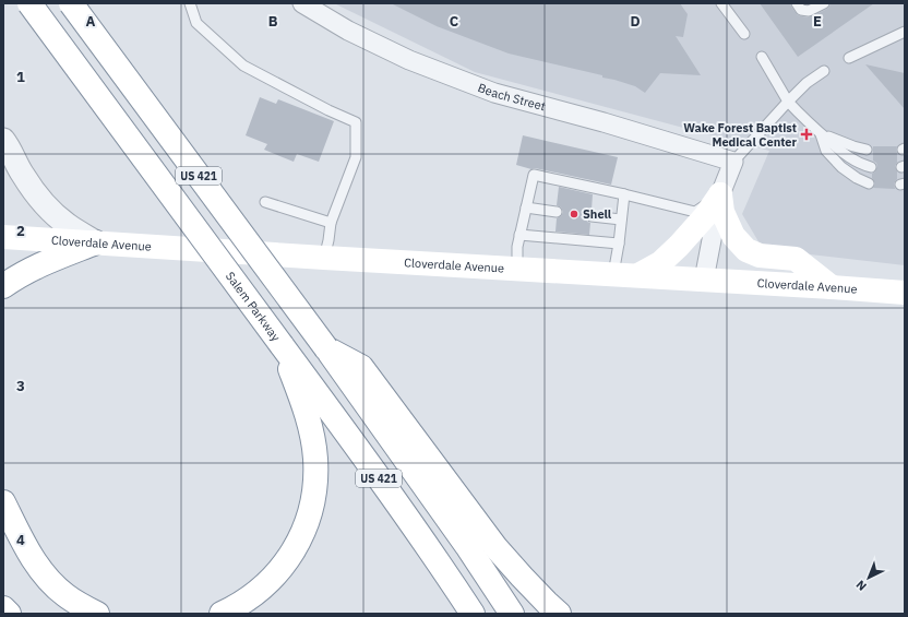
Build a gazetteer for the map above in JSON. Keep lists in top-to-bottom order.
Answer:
{
  "streets": {
    "main road": ["US 421", "Cloverdale Avenue", "Salem Parkway"],
    "street": ["Beach Street"]
  },
  "places": {
    "health": ["Wake Forest Baptist Medical Center"],
    "other": ["Shell"]
  },
  "north": "bottom left",
  "grid": {
    "columns": [
      "A",
      "B",
      "C",
      "D",
      "E"
    ],
    "rows": [
      "1",
      "2",
      "3",
      "4"
    ]
  }
}
